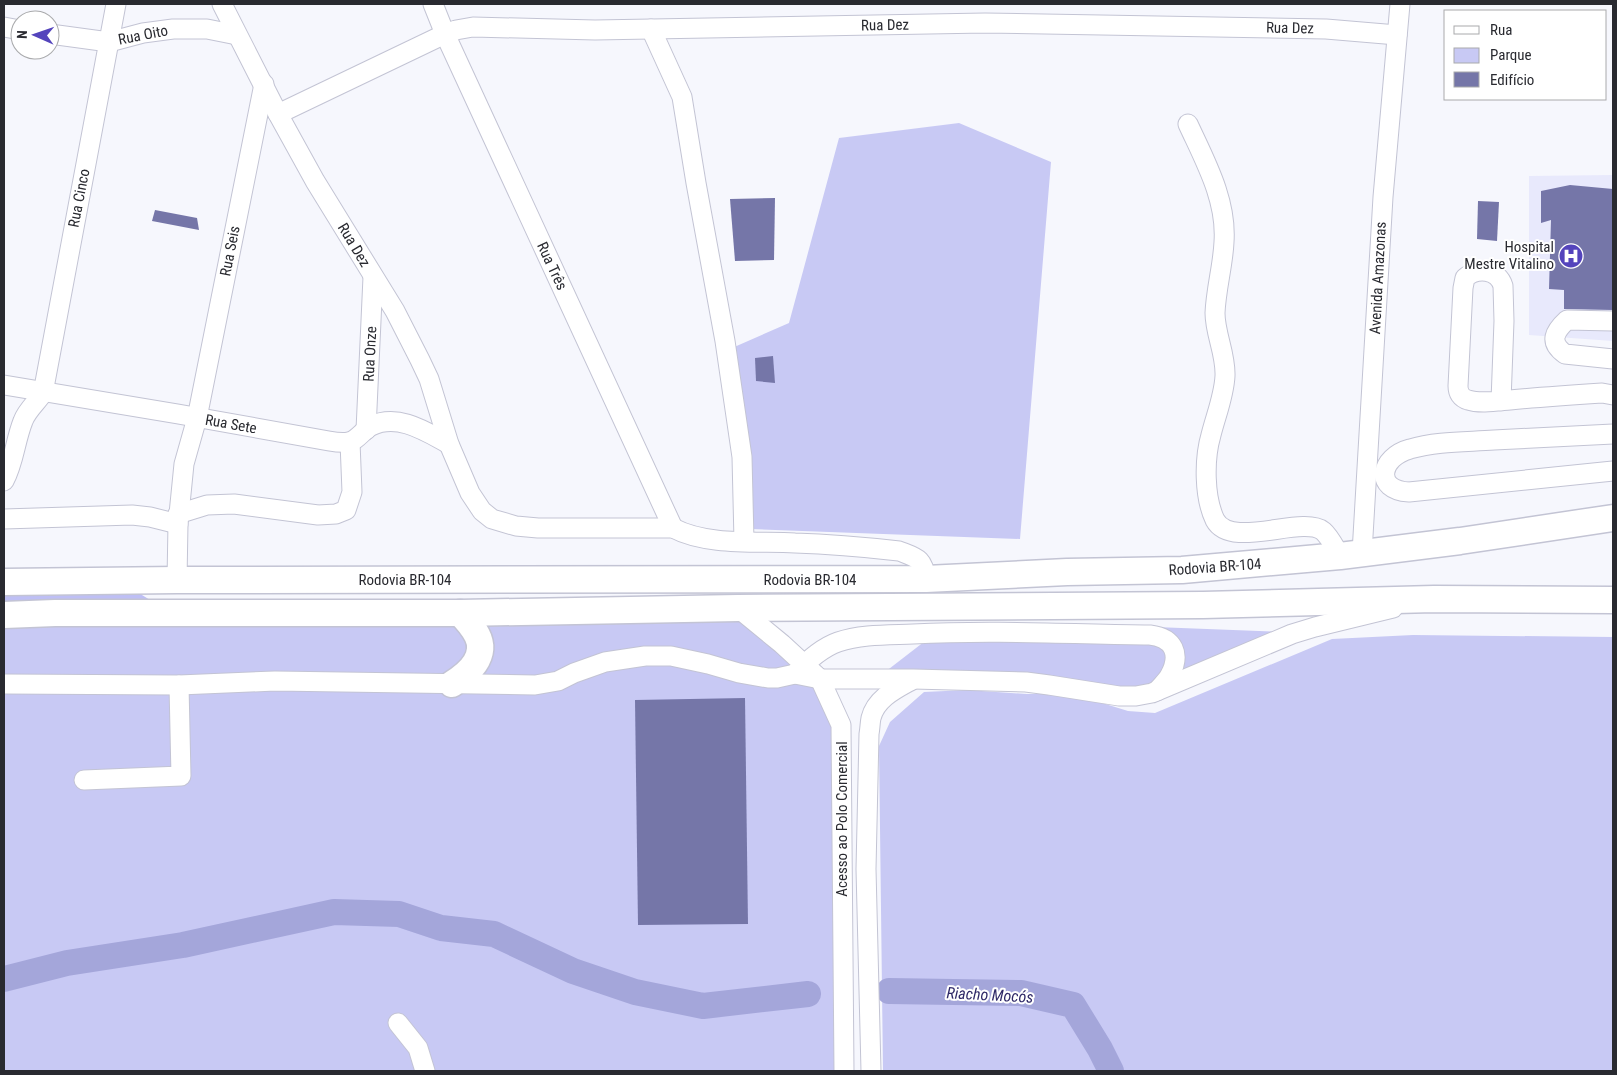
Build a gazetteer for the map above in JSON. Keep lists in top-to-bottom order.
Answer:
{
  "streets": {
    "highway": ["Rodovia BR-104"],
    "street": [
      "Rua Dez",
      "Rua Oito",
      "Rua Cinco",
      "Rua Seis",
      "Rua Três",
      "Avenida Amazonas",
      "Rua Onze",
      "Rua Sete",
      "Acesso ao Polo Comercial"
    ]
  },
  "crossings": [
    ["Rua Dez", "Rua Oito"],
    ["Rua Dez", "Rua Seis"],
    ["Rua Dez", "Rua Três"],
    ["Rua Dez", "Avenida Amazonas"],
    ["Rua Dez", "Rua Onze"],
    ["Rua Oito", "Rua Cinco"],
    ["Rua Cinco", "Rua Sete"],
    ["Rua Seis", "Rua Sete"],
    ["Rua Seis", "Rodovia BR-104"],
    ["Avenida Amazonas", "Rodovia BR-104"],
    ["Rodovia BR-104", "Acesso ao Polo Comercial"]
  ],
  "water": ["Riacho Mocós"],
  "places": {
    "hospital": ["Hospital Mestre Vitalino"]
  },
  "legend": ["Rua", "Parque", "Edifício"],
  "north": "left"
}
